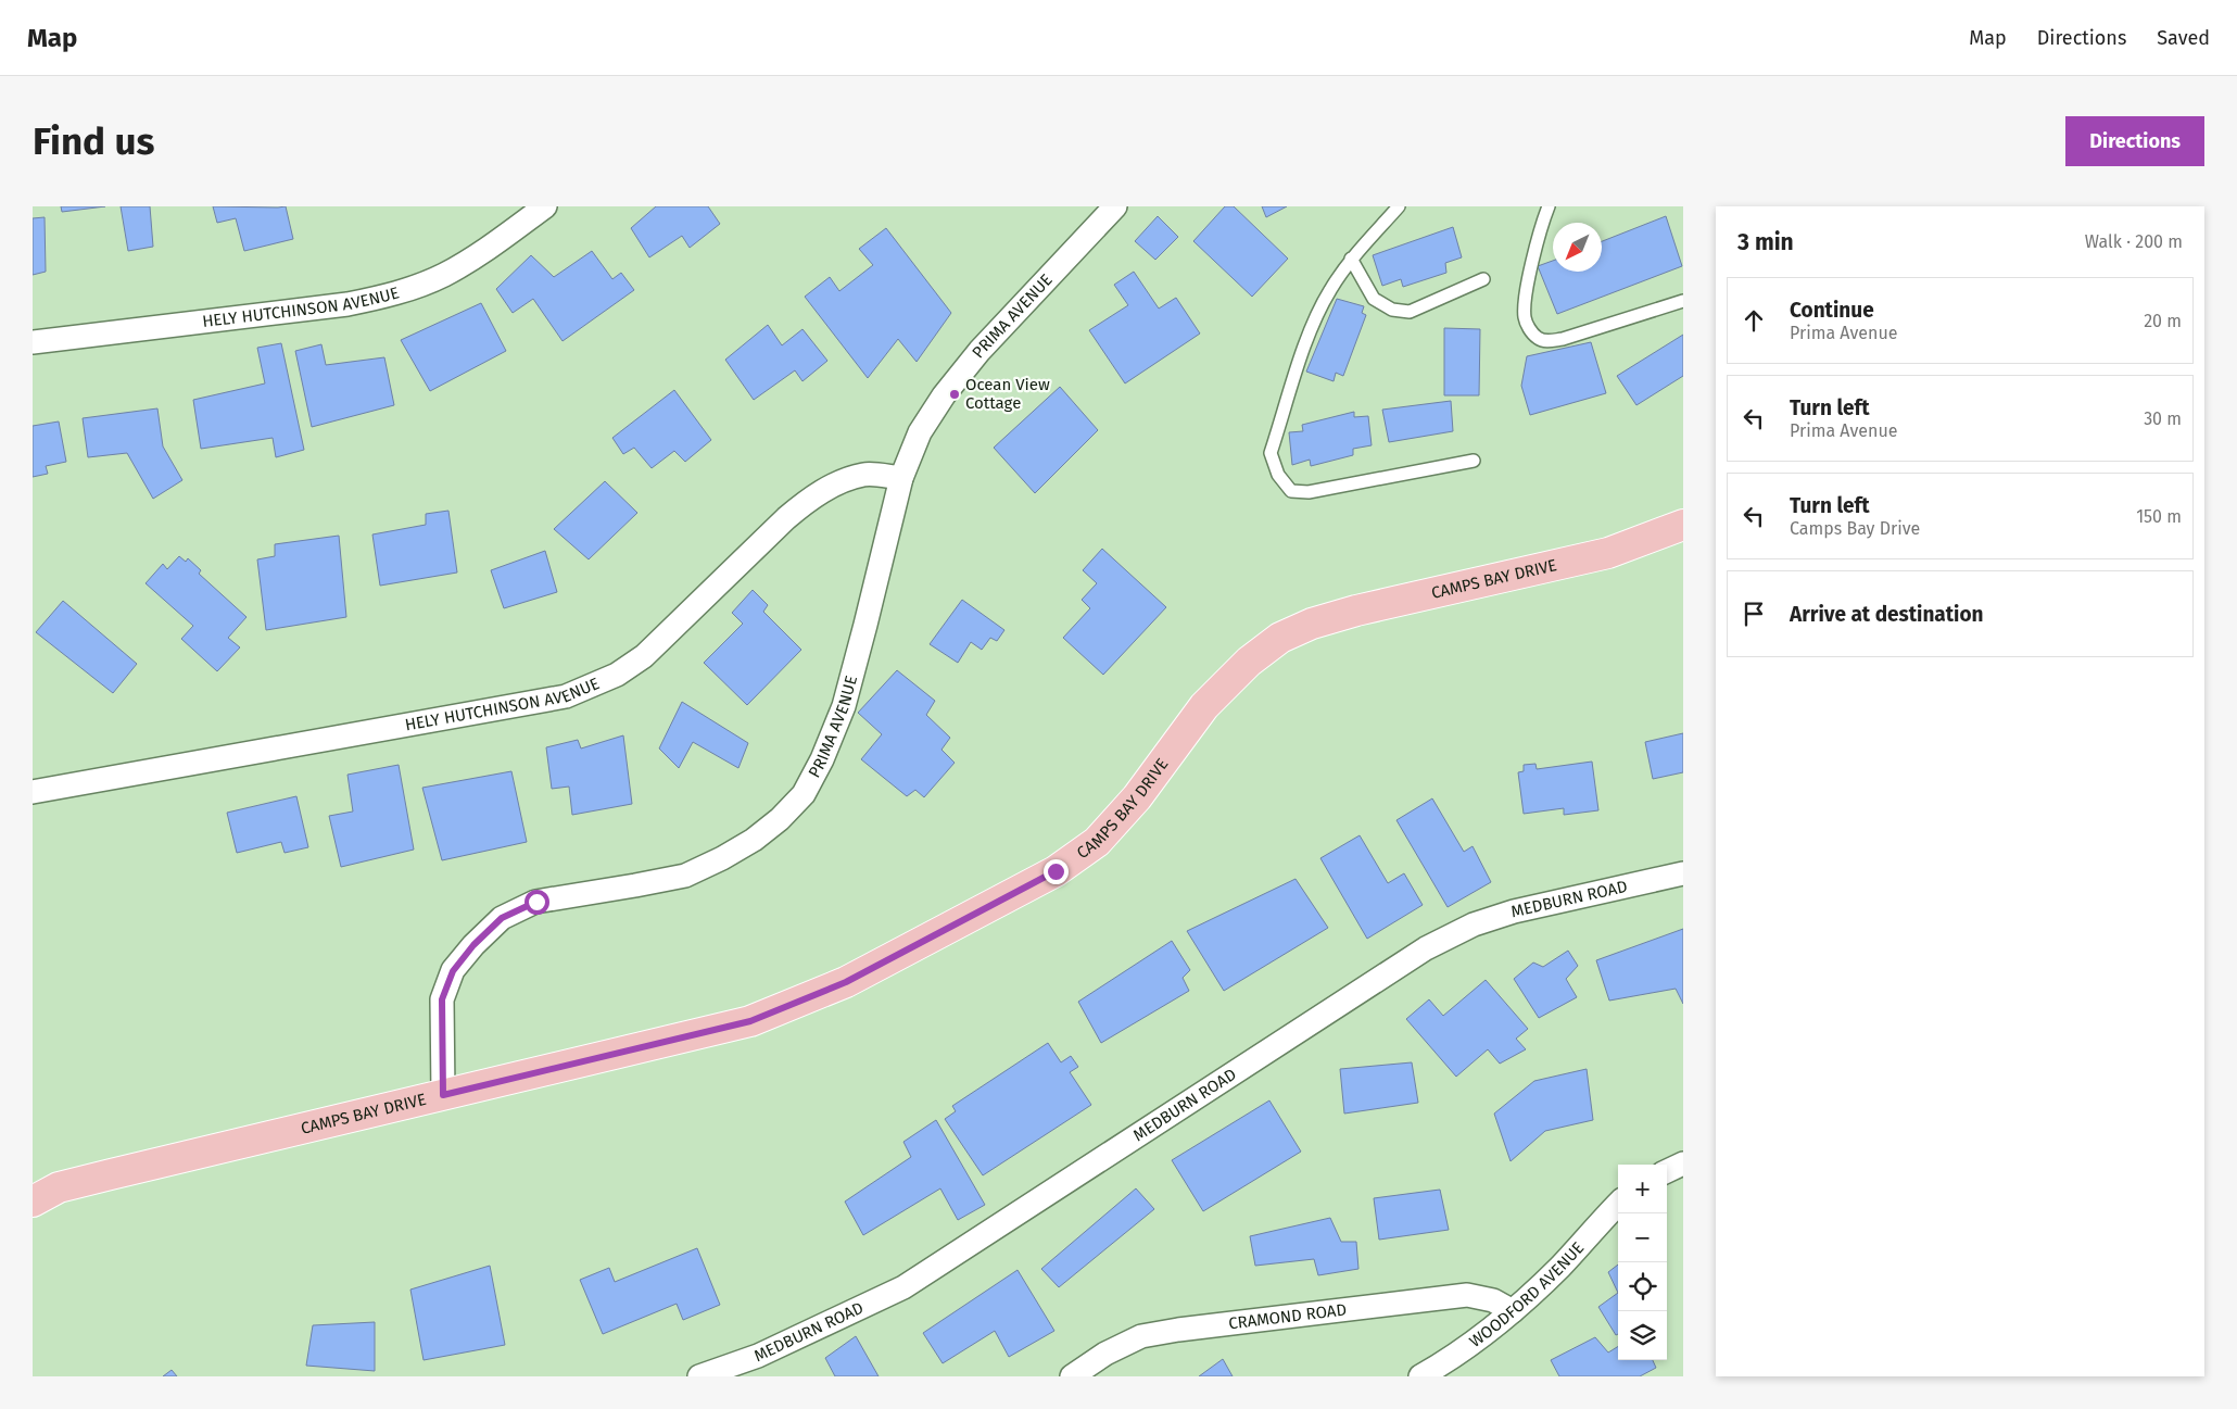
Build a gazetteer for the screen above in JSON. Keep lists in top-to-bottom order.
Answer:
{
  "streets": {
    "main road": ["CAMPS BAY DRIVE"],
    "street": [
      "HELY HUTCHINSON AVENUE",
      "PRIMA AVENUE",
      "MEDBURN ROAD",
      "WOODFORD AVENUE",
      "CRAMOND ROAD"
    ]
  },
  "crossings": [
    ["HELY HUTCHINSON AVENUE", "PRIMA AVENUE"],
    ["PRIMA AVENUE", "CAMPS BAY DRIVE"],
    ["WOODFORD AVENUE", "CRAMOND ROAD"]
  ],
  "places": ["Ocean View Cottage"],
  "north": "bottom left",
  "page": {
    "header": "Map",
    "nav": ["Map", "Directions", "Saved"],
    "buttons": "Directions",
    "title": "Find us",
    "heading": ["3 min", "Walk · 200 m"],
    "list": [
      ["Continue", "Prima Avenue", "20 m"],
      ["Turn left", "Prima Avenue", "30 m"],
      ["Turn left", "Camps Bay Drive", "150 m"],
      "Arrive at destination"
    ],
    "map_buttons": ["+", "−"]
  }
}
